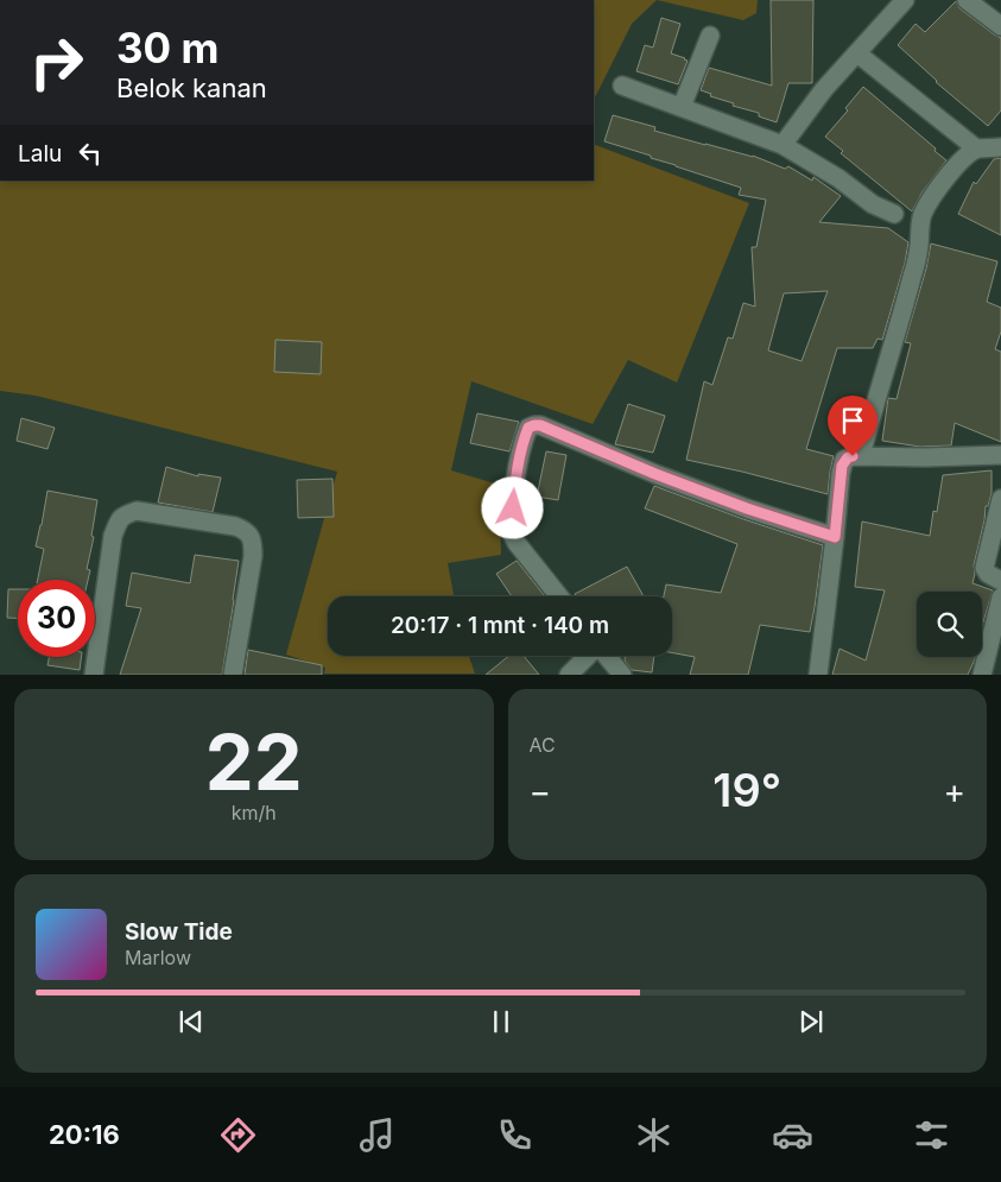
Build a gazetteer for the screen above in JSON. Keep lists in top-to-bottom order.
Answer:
{
  "page": {
    "turn": ["30 m", "Belok kanan"],
    "then": "Lalu",
    "limit": "30",
    "trip": "20:17 · 1 mnt · 140 m",
    "tile": [
      ["22", "km/h"],
      "AC"
    ],
    "heat": ["−", "19°", "+"],
    "song": ["Slow Tide", "Marlow"],
    "tabs": "20:16"
  }
}
